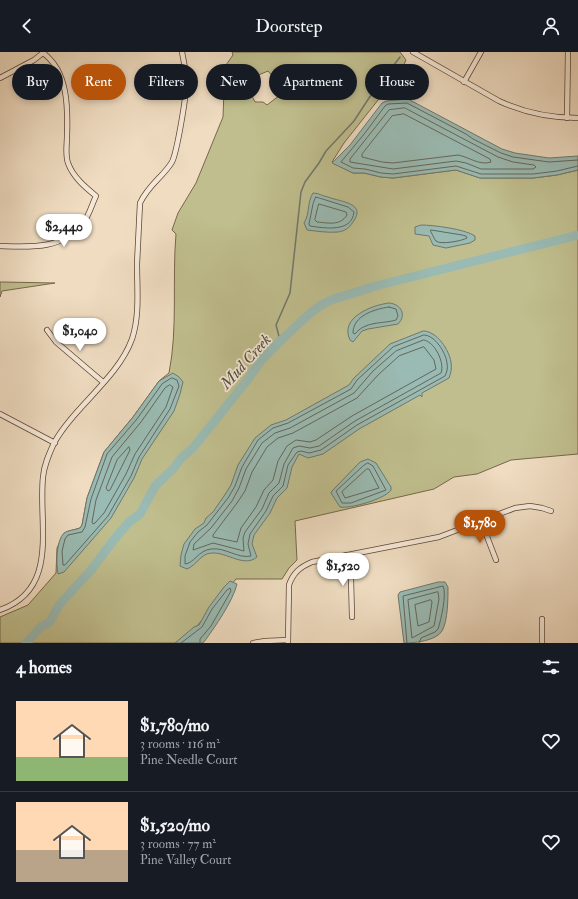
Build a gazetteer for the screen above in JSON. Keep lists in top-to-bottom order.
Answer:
{
  "water": ["Mud Creek"],
  "page": {
    "header": "Doorstep",
    "chip": [
      "Buy",
      "Rent",
      "Filters",
      "New",
      "Apartment",
      "House"
    ],
    "price": [
      "$2,440",
      "$1,040",
      "$1,780",
      "$1,520"
    ],
    "heading": "4 homes",
    "list": [
      {
        "name": "$1,780/mo",
        "note": "3 rooms · 116 m² · Pine Needle Court"
      },
      {
        "name": "$1,520/mo",
        "note": "3 rooms · 77 m² · Pine Valley Court"
      }
    ]
  }
}
